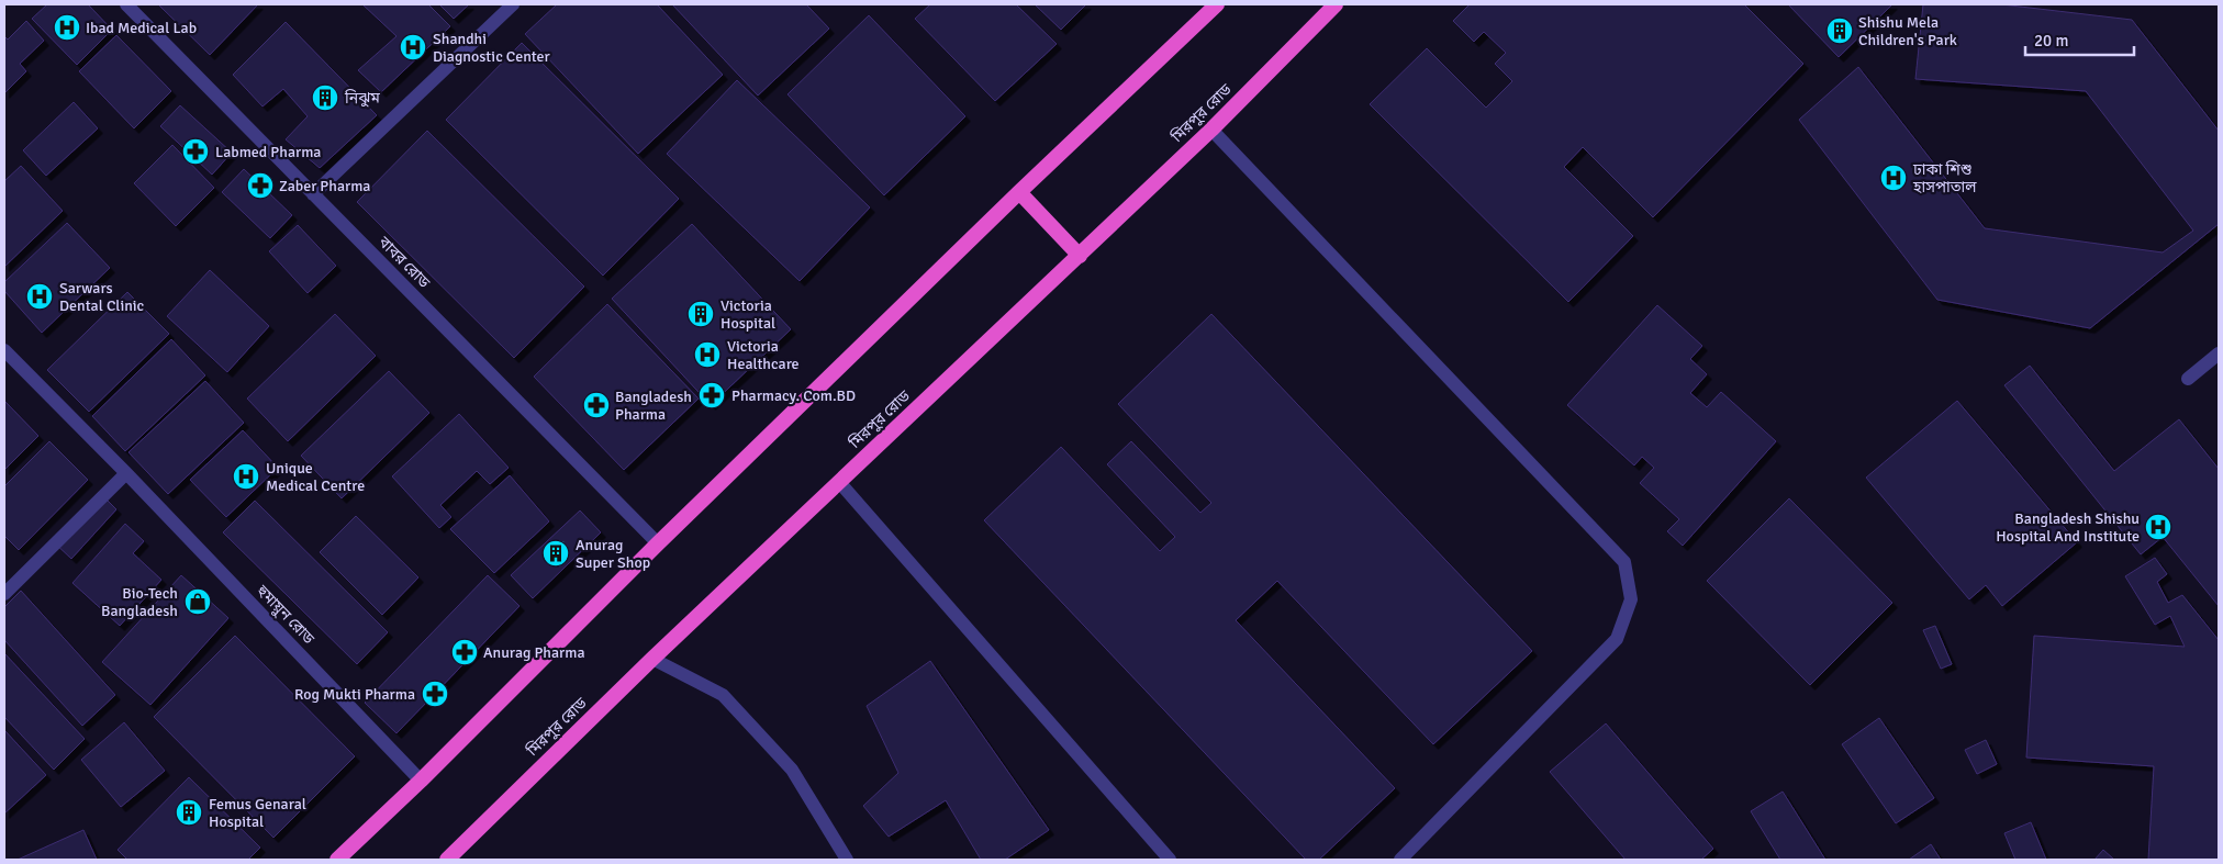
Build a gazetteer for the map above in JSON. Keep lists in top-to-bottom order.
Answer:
{
  "streets": {
    "highway": ["মিরপুর রোড"],
    "street": ["বাবর রোড", "হুমায়ুন রোড"]
  },
  "places": {
    "hospital": [
      "Ibad Medical Lab",
      "Shandhi Diagnostic Center",
      "ঢাকা শিশু হাসপাতাল",
      "Sarwars Dental Clinic",
      "Victoria Healthcare",
      "Unique Medical Centre",
      "Bangladesh Shishu Hospital And Institute"
    ],
    "building": [
      "Shishu Mela Children's Park",
      "নিঝুম",
      "Victoria Hospital",
      "Anurag Super Shop",
      "Femus Genaral Hospital"
    ],
    "pharmacy": [
      "Labmed Pharma",
      "Zaber Pharma",
      "Pharmacy. Com.BD",
      "Bangladesh Pharma",
      "Anurag Pharma",
      "Rog Mukti Pharma"
    ],
    "shop": ["Bio-Tech Bangladesh"]
  },
  "scale_bar": "20 m"
}
